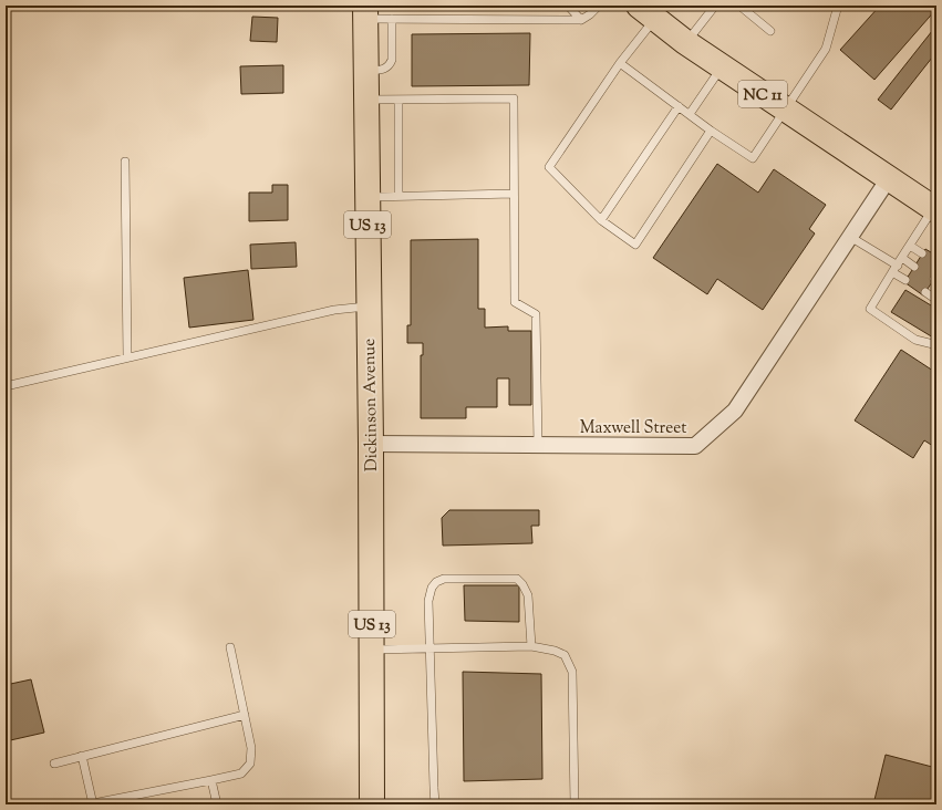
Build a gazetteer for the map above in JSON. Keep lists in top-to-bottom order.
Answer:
{
  "streets": {
    "main road": ["NC 11", "US 13", "Dickinson Avenue"],
    "street": ["Maxwell Street"]
  },
  "crossings": [
    ["NC 11", "Maxwell Street"],
    ["Dickinson Avenue", "Maxwell Street"]
  ]
}
